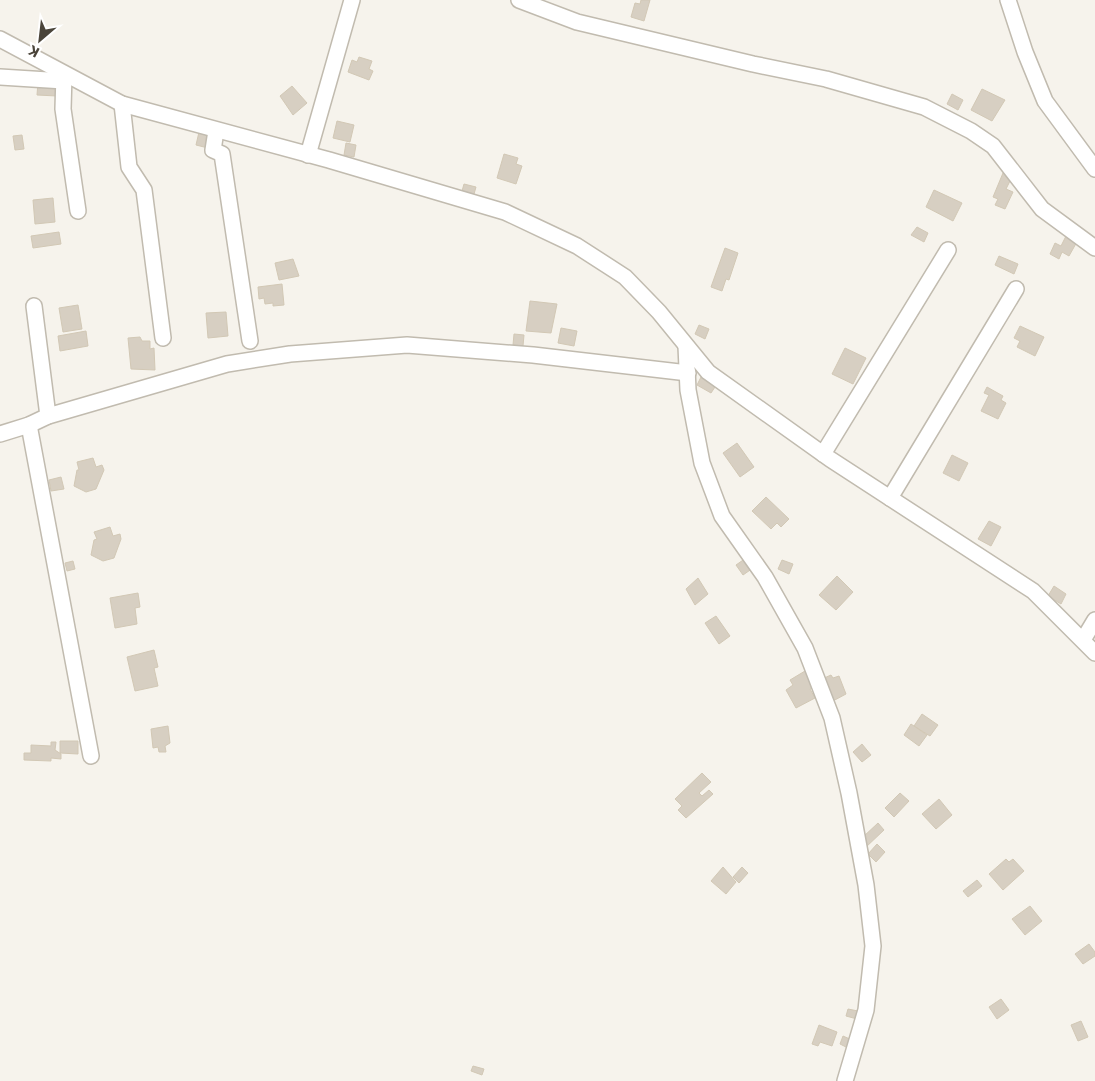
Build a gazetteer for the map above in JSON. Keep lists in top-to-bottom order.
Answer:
{
  "north": "bottom left"
}
